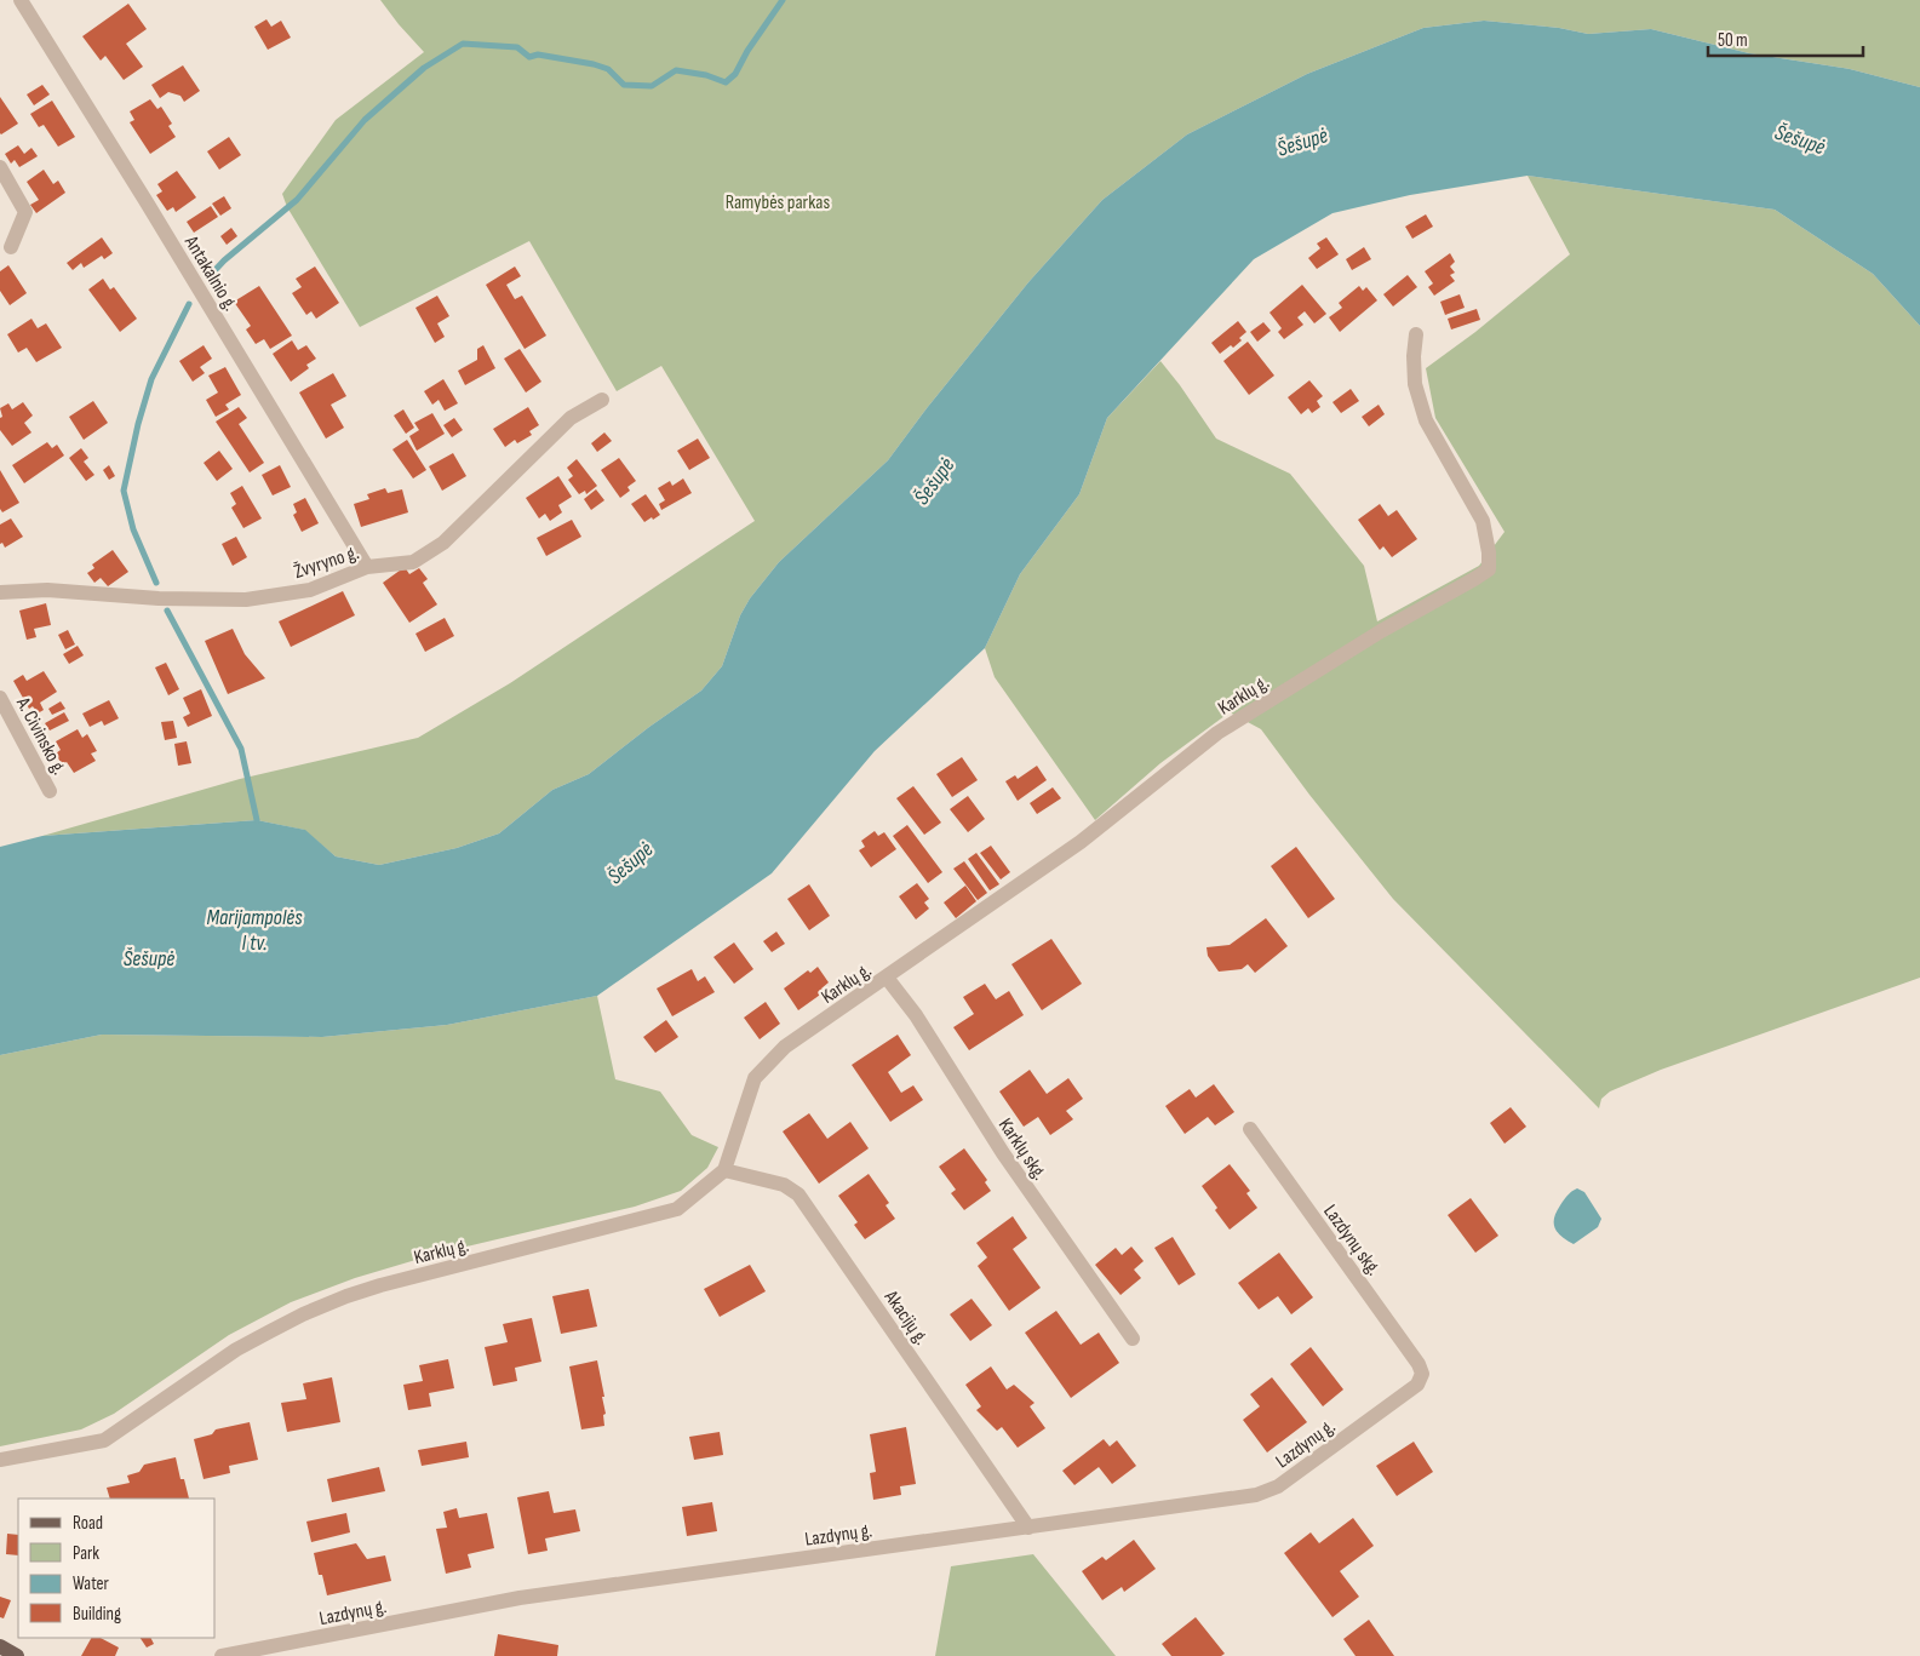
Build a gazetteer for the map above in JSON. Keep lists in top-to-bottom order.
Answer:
{
  "streets": {
    "street": [
      "Antakalnio g.",
      "Žvyryno g.",
      "Karklų g.",
      "A. Civinsko g.",
      "Karklų skg.",
      "Lazdynų skg.",
      "Akacijų g.",
      "Lazdynų g."
    ]
  },
  "crossings": [
    ["Antakalnio g.", "Žvyryno g."],
    ["Karklų g.", "Karklų skg."],
    ["Karklų g.", "Akacijų g."],
    ["Lazdynų skg.", "Lazdynų g."],
    ["Akacijų g.", "Lazdynų g."]
  ],
  "water": ["Šešupė", "Marijampolės I tv."],
  "parks": ["Ramybės parkas"],
  "legend": [
    "Road",
    "Park",
    "Water",
    "Building"
  ],
  "scale_bar": "50 m"
}
